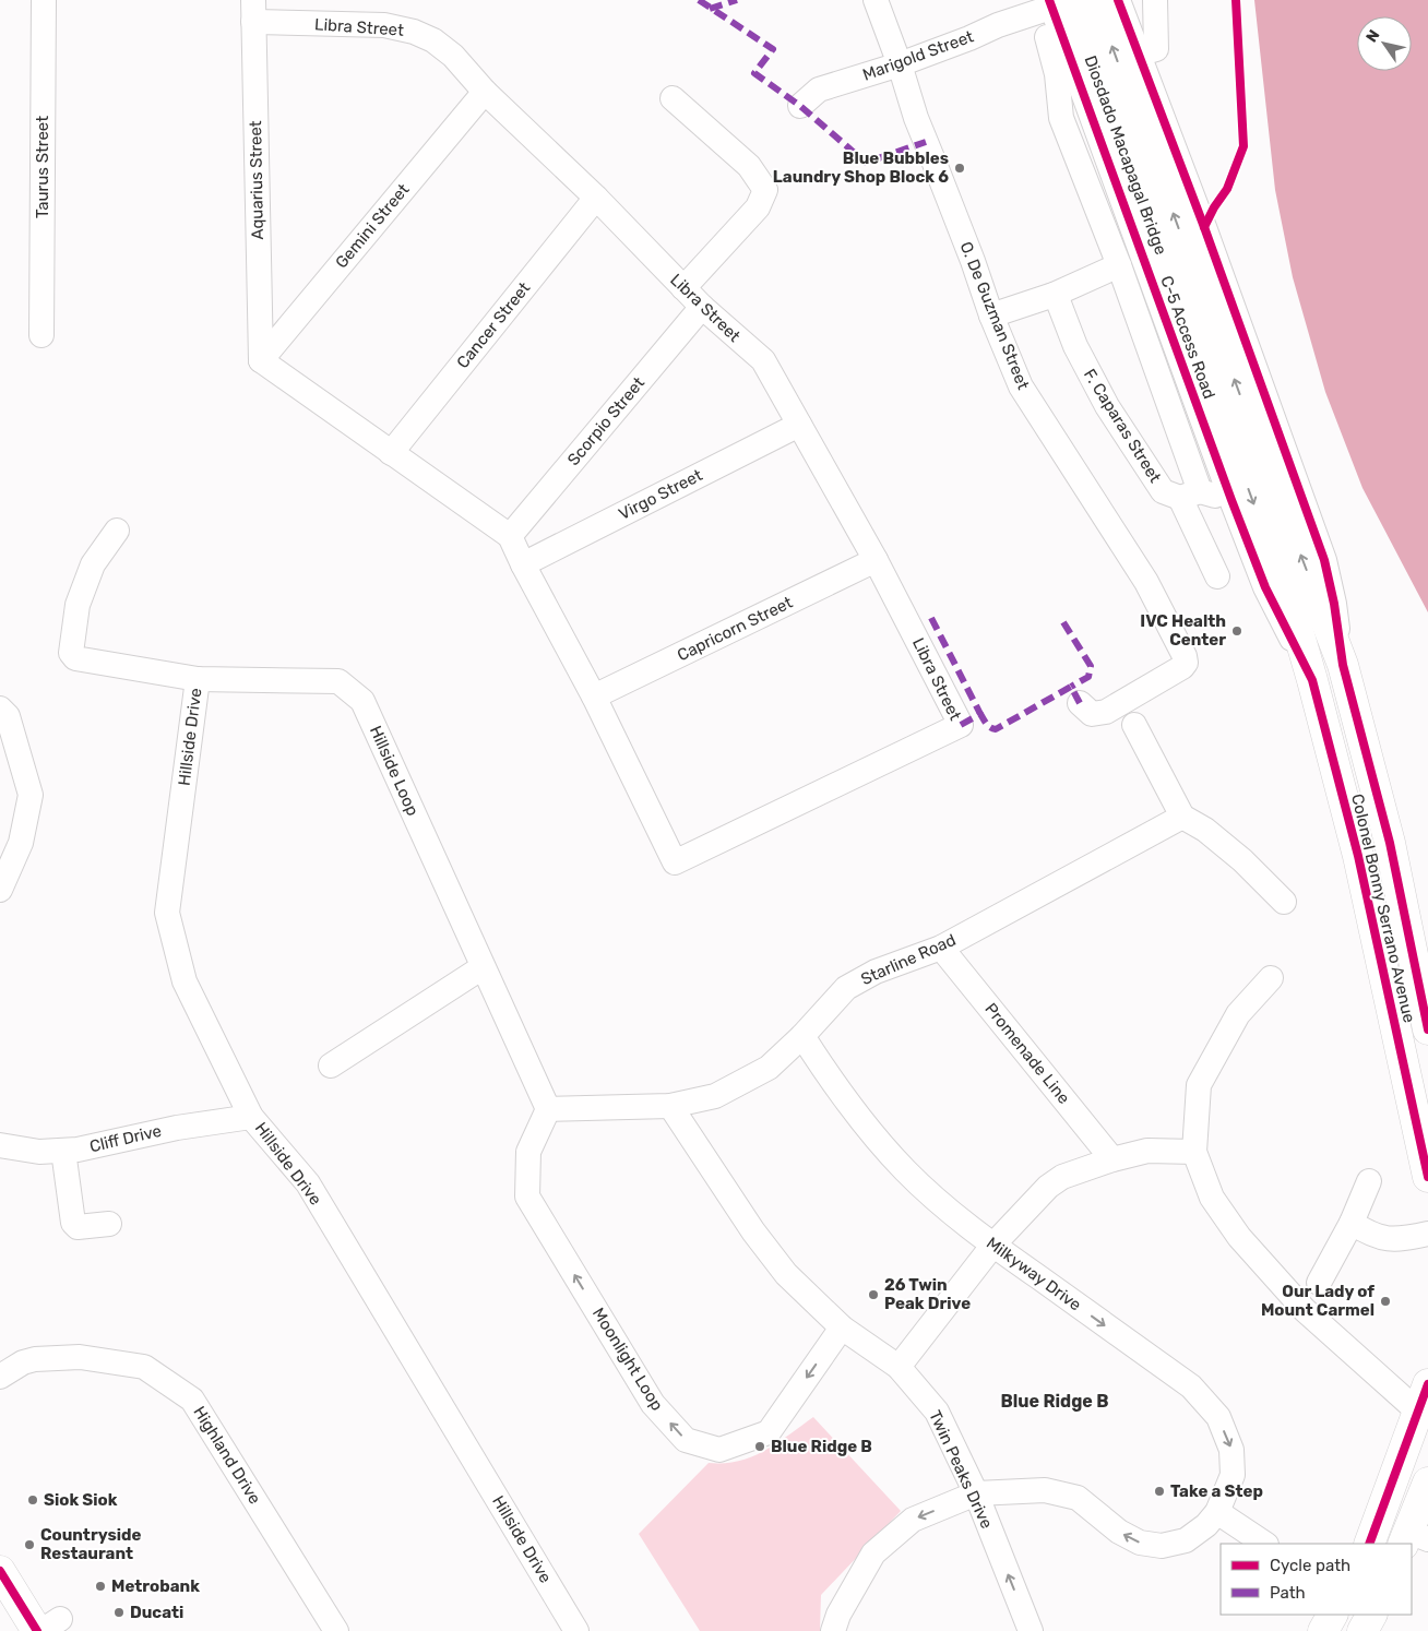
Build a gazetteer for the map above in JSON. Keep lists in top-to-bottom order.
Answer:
{
  "streets": {
    "main road": ["Diosdado Macapagal Bridge", "Colonel Bonny Serrano Avenue"],
    "street": [
      "Libra Street",
      "Marigold Street",
      "Taurus Street",
      "Aquarius Street",
      "Gemini Street",
      "O. De Guzman Street",
      "Cancer Street",
      "C-5 Access Road",
      "Scorpio Street",
      "F. Caparas Street",
      "Virgo Street",
      "Capricorn Street",
      "Hillside Drive",
      "Hillside Loop",
      "Starline Road",
      "Promenade Line",
      "Cliff Drive",
      "Milkyway Drive",
      "Moonlight Loop",
      "Highland Drive",
      "Twin Peaks Drive"
    ]
  },
  "crossings": [
    ["Libra Street", "Aquarius Street"],
    ["Libra Street", "Gemini Street"],
    ["Libra Street", "Cancer Street"],
    ["Libra Street", "Scorpio Street"],
    ["Libra Street", "Virgo Street"],
    ["Libra Street", "Capricorn Street"],
    ["Marigold Street", "O. De Guzman Street"],
    ["Marigold Street", "C-5 Access Road"],
    ["Diosdado Macapagal Bridge", "C-5 Access Road"],
    ["Diosdado Macapagal Bridge", "Colonel Bonny Serrano Avenue"],
    ["Aquarius Street", "Gemini Street"],
    ["C-5 Access Road", "F. Caparas Street"],
    ["C-5 Access Road", "Colonel Bonny Serrano Avenue"],
    ["Hillside Drive", "Hillside Loop"],
    ["Hillside Drive", "Cliff Drive"],
    ["Hillside Loop", "Starline Road"],
    ["Hillside Loop", "Moonlight Loop"],
    ["Starline Road", "Promenade Line"],
    ["Starline Road", "Milkyway Drive"],
    ["Starline Road", "Moonlight Loop"],
    ["Starline Road", "Twin Peaks Drive"],
    ["Milkyway Drive", "Twin Peaks Drive"],
    ["Moonlight Loop", "Twin Peaks Drive"]
  ],
  "districts": ["Blue Ridge B"],
  "places": [
    "Blue Bubbles Laundry Shop Block 6",
    "IVC Health Center",
    "26 Twin Peak Drive",
    "Our Lady of Mount Carmel",
    "Blue Ridge B",
    "Take a Step",
    "Siok Siok",
    "Countryside Restaurant",
    "Metrobank",
    "Ducati"
  ],
  "legend": ["Cycle path", "Path"],
  "north": "top left"
}
